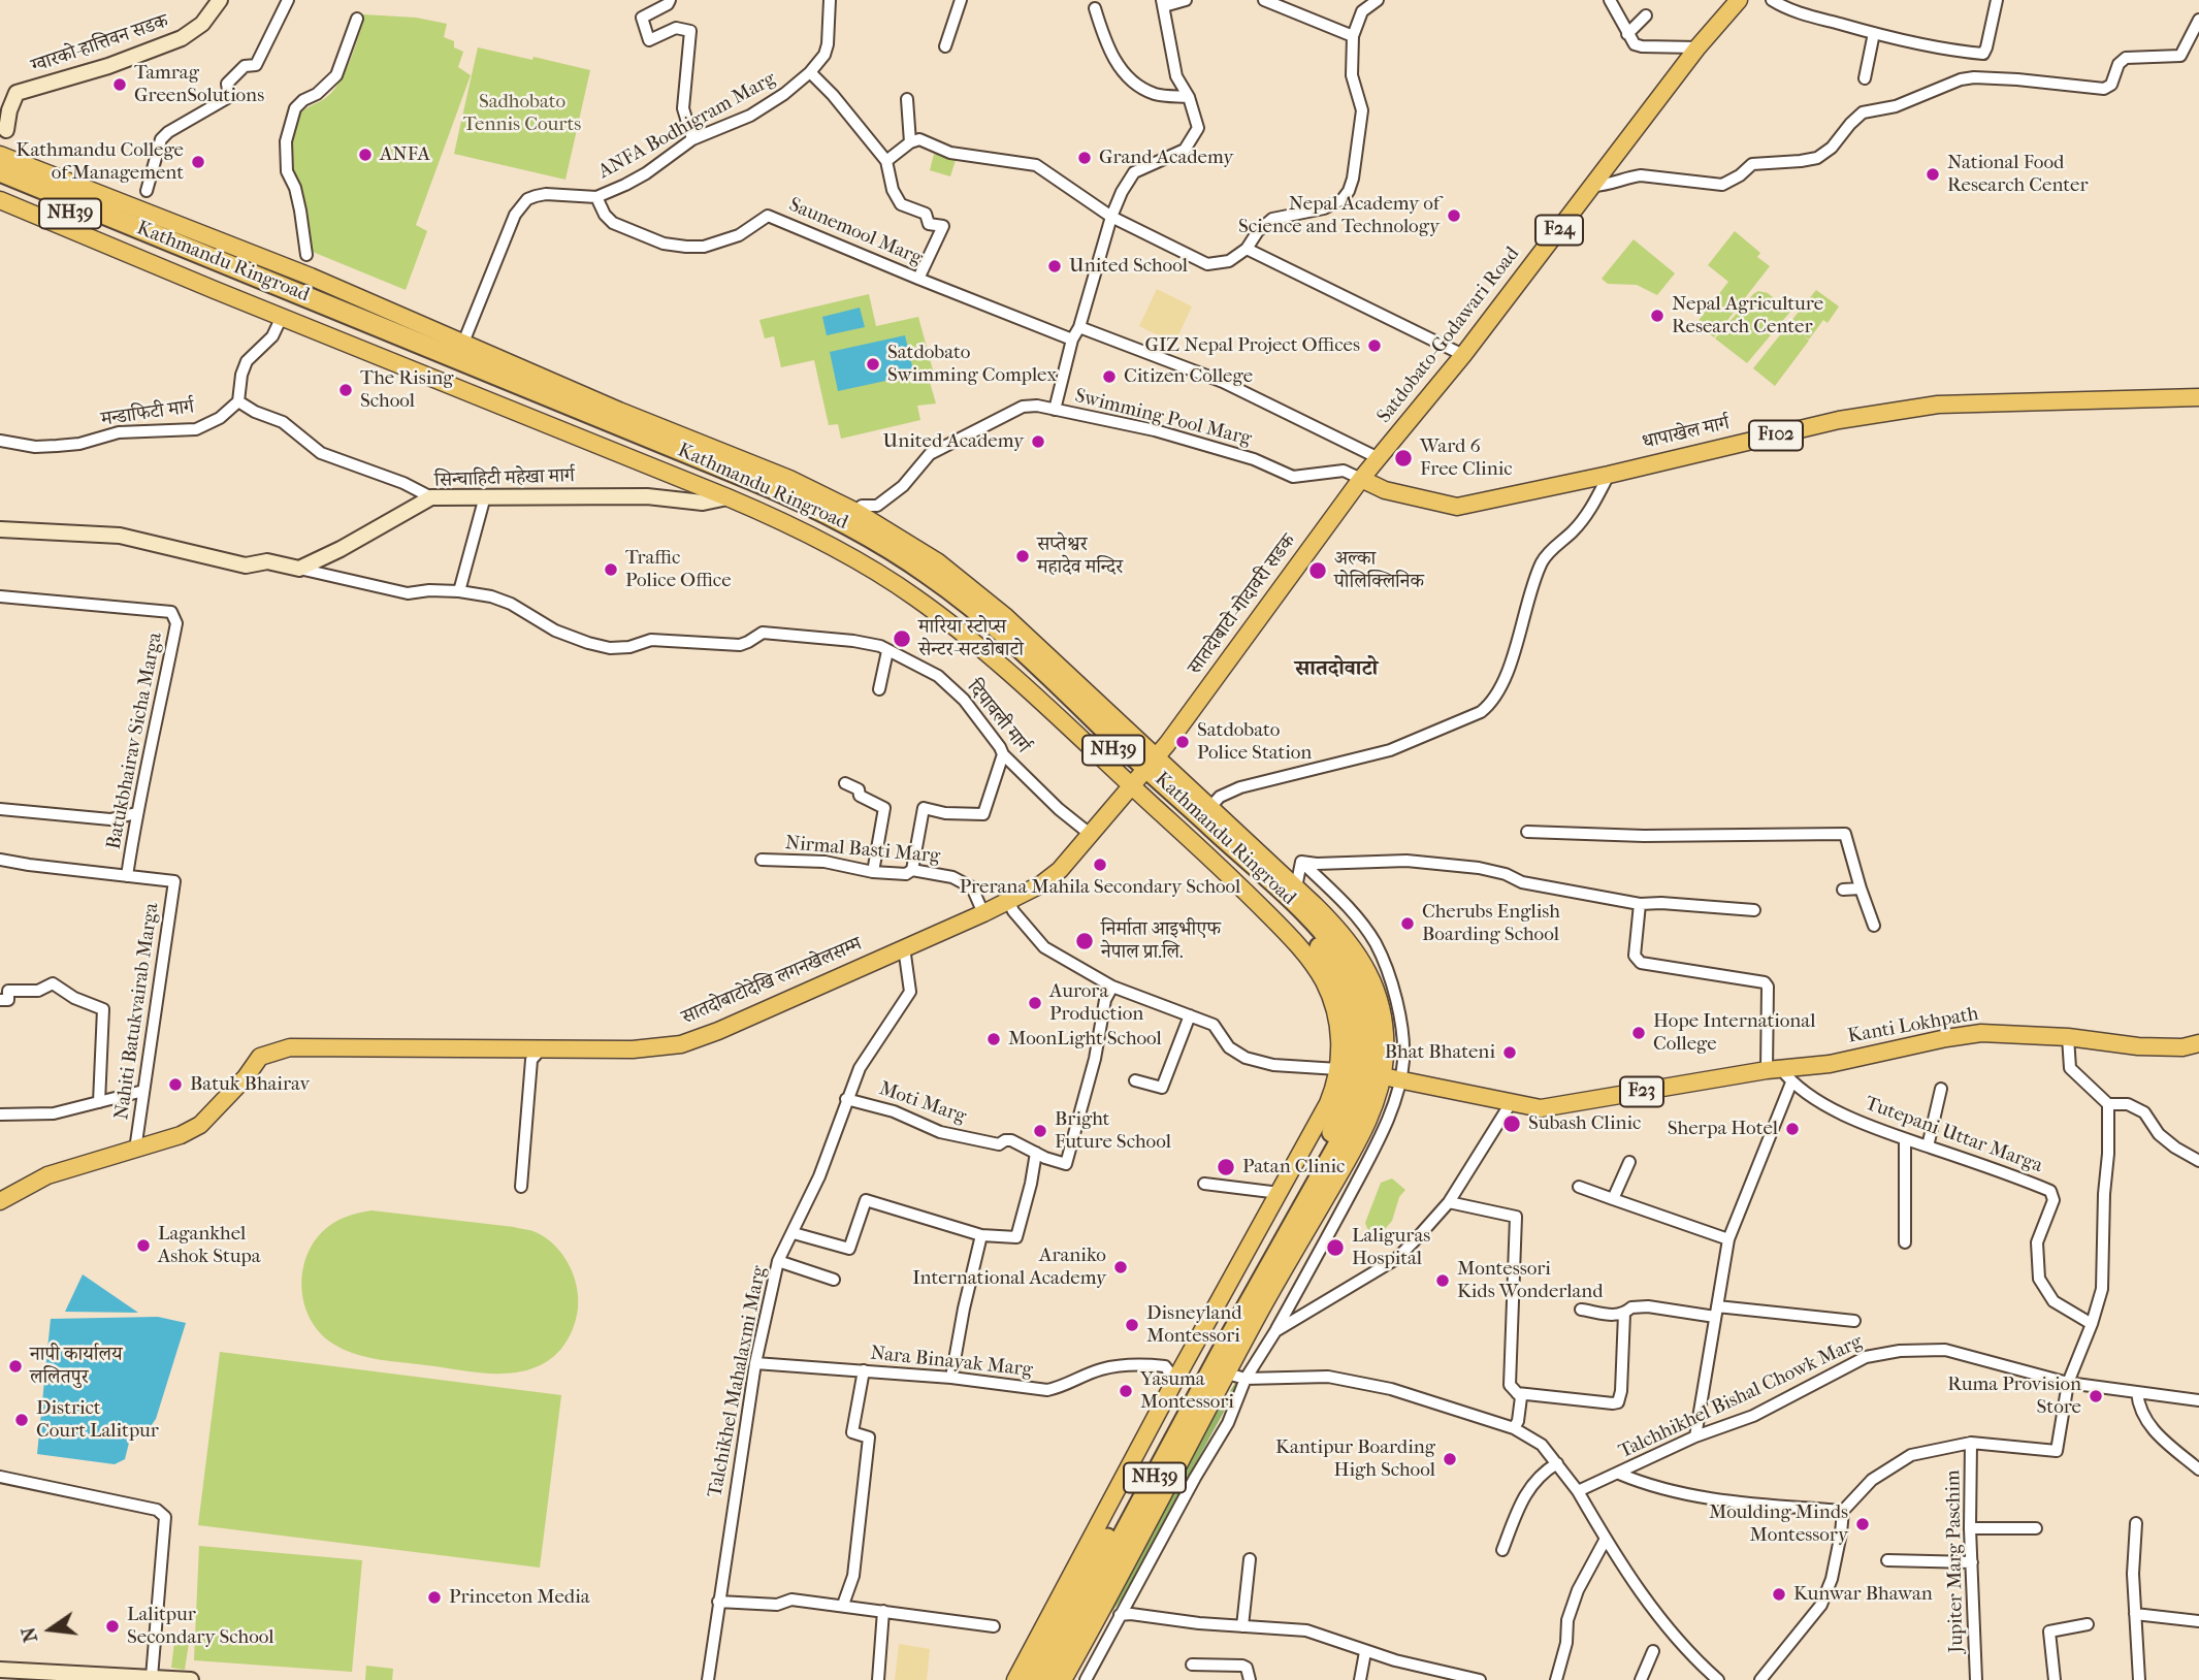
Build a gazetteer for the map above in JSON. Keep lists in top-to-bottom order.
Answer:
{
  "streets": {
    "highway": ["NH39", "Kathmandu Ringroad"],
    "main road": [
      "F24",
      "Satdobato-Godawari Road",
      "धापाखेल मार्ग",
      "F102",
      "सातदोबाटो-गोदावरी सडक",
      "सातदोबाटोदेखि लगनखेलसम्म",
      "Kanti Lokhpath",
      "F23"
    ],
    "street": [
      "ग्वारको-हात्तिवन सडक",
      "ANFA Bodhigram Marg",
      "Saunemool Marg",
      "मन्डाफिटी मार्ग",
      "Swimming Pool Marg",
      "सिन्चाहिटी महेखा मार्ग",
      "दिपावली मार्ग",
      "Batukbhairav Sicha Marga",
      "Nirmal Basti Marg",
      "Nahiti Batukvairab Marga",
      "Moti Marg",
      "Tutepani Uttar Marga",
      "Nara Binayak Marg",
      "Talchikhel Mahalaxmi Marg",
      "Talchhikhel Bishal Chowk Marg",
      "Jupiter Marg Paschim"
    ]
  },
  "crossings": [
    ["ANFA Bodhigram Marg", "Saunemool Marg"],
    ["Kathmandu Ringroad", "सातदोबाटो-गोदावरी सडक"],
    ["Kathmandu Ringroad", "Kanti Lokhpath"],
    ["Satdobato-Godawari Road", "सातदोबाटो-गोदावरी सडक"],
    ["Swimming Pool Marg", "धापाखेल मार्ग"],
    ["Swimming Pool Marg", "सातदोबाटो-गोदावरी सडक"],
    ["धापाखेल मार्ग", "सातदोबाटो-गोदावरी सडक"],
    ["सातदोबाटो-गोदावरी सडक", "दिपावली मार्ग"],
    ["सातदोबाटो-गोदावरी सडक", "सातदोबाटोदेखि लगनखेलसम्म"],
    ["दिपावली मार्ग", "सातदोबाटोदेखि लगनखेलसम्म"],
    ["Batukbhairav Sicha Marga", "Nahiti Batukvairab Marga"],
    ["Nirmal Basti Marg", "सातदोबाटोदेखि लगनखेलसम्म"],
    ["सातदोबाटोदेखि लगनखेलसम्म", "Nahiti Batukvairab Marga"],
    ["सातदोबाटोदेखि लगनखेलसम्म", "Talchikhel Mahalaxmi Marg"],
    ["Kanti Lokhpath", "Tutepani Uttar Marga"],
    ["Moti Marg", "Talchikhel Mahalaxmi Marg"],
    ["Nara Binayak Marg", "Talchikhel Mahalaxmi Marg"]
  ],
  "districts": ["सातदोवाटो"],
  "parks": ["Sadhobato Tennis Courts"],
  "places": [
    "Tamrag GreenSolutions",
    "ANFA",
    "Grand Academy",
    "Kathmandu College of Management",
    "National Food Research Center",
    "Nepal Academy of Science and Technology",
    "United School",
    "Nepal Agriculture Research Center",
    "GIZ Nepal Project Offices",
    "Satdobato Swimming Complex",
    "Citizen College",
    "The Rising School",
    "United Academy",
    "Ward 6 Free Clinic",
    "सप्तेश्वर महादेव मन्दिर",
    "Traffic Police Office",
    "अल्का पोलिक्लिनिक",
    "मारिया स्टोप्स सेन्टर-सटडोबाटो",
    "Satdobato Police Station",
    "Prerana Mahila Secondary School",
    "Cherubs English Boarding School",
    "निर्माता आइभीएफ नेपाल प्रा.लि.",
    "Aurora Production",
    "Hope International College",
    "MoonLight School",
    "Bhat Bhateni",
    "Batuk Bhairav",
    "Subash Clinic",
    "Sherpa Hotel",
    "Bright Future School",
    "Patan Clinic",
    "Lagankhel Ashok Stupa",
    "Laliguras Hospital",
    "Araniko International Academy",
    "Montessori Kids Wonderland",
    "Disneyland Montessori",
    "नापी कार्यालय ललितपुर",
    "Yasuma Montessori",
    "Ruma Provision Store",
    "District Court Lalitpur",
    "Kantipur Boarding High School",
    "Moulding Minds Montessory",
    "Kunwar Bhawan",
    "Princeton Media",
    "Lalitpur Secondary School"
  ],
  "north": "left"
}
